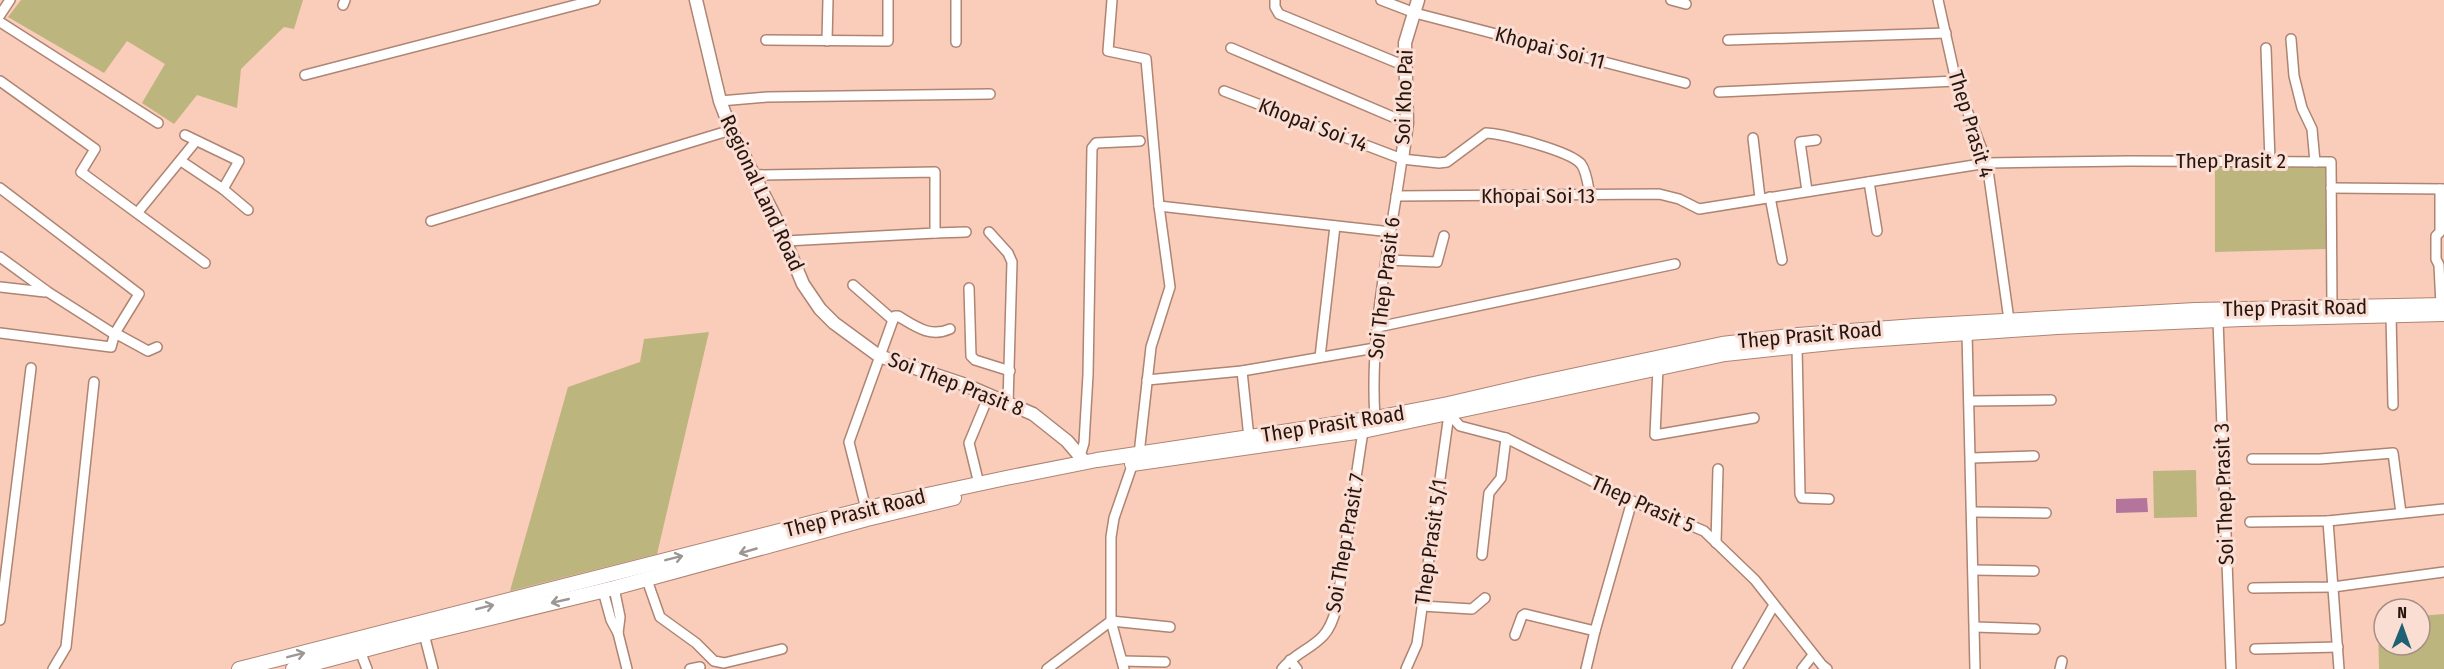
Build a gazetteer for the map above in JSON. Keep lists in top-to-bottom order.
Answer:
{
  "streets": {
    "main road": ["Thep Prasit Road"],
    "street": [
      "Khopai Soi 11",
      "Soi Kho Pai",
      "Thep Prasit 4",
      "Khopai Soi 14",
      "Thep Prasit 2",
      "Regional Land Road",
      "Khopai Soi 13",
      "Soi Thep Prasit 6",
      "Soi Thep Prasit 8",
      "Soi Thep Prasit 3",
      "Thep Prasit 5",
      "Thep Prasit 5/1",
      "Soi Thep Prasit 7"
    ]
  },
  "crossings": [
    ["Khopai Soi 11", "Soi Kho Pai"],
    ["Soi Kho Pai", "Khopai Soi 14"],
    ["Soi Kho Pai", "Soi Thep Prasit 6"],
    ["Thep Prasit 4", "Thep Prasit 2"],
    ["Thep Prasit 4", "Thep Prasit Road"],
    ["Khopai Soi 14", "Khopai Soi 13"],
    ["Khopai Soi 14", "Soi Thep Prasit 6"],
    ["Thep Prasit 2", "Khopai Soi 13"],
    ["Thep Prasit 2", "Thep Prasit Road"],
    ["Regional Land Road", "Soi Thep Prasit 8"],
    ["Khopai Soi 13", "Soi Thep Prasit 6"],
    ["Soi Thep Prasit 6", "Thep Prasit Road"],
    ["Thep Prasit Road", "Soi Thep Prasit 8"],
    ["Thep Prasit Road", "Soi Thep Prasit 3"],
    ["Thep Prasit Road", "Thep Prasit 5"],
    ["Thep Prasit Road", "Thep Prasit 5/1"],
    ["Thep Prasit Road", "Soi Thep Prasit 7"],
    ["Thep Prasit 5", "Thep Prasit 5/1"]
  ],
  "north": "top"
}
